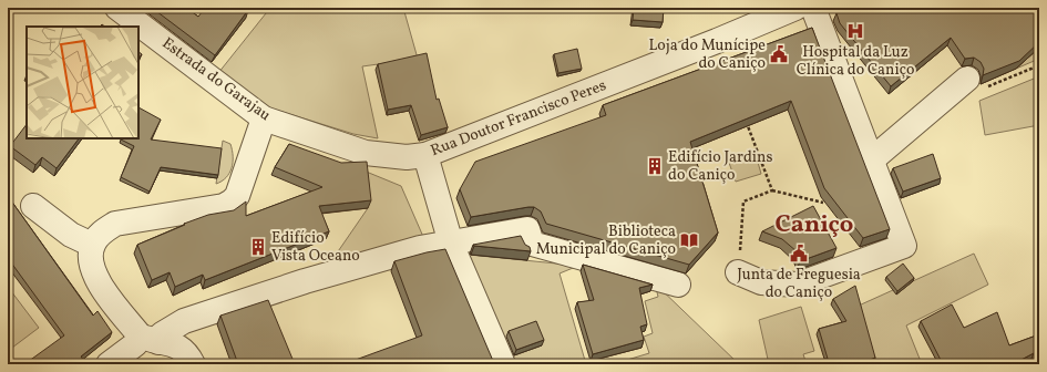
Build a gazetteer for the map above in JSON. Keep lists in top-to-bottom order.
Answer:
{
  "streets": {
    "street": ["Estrada do Garajau", "Rua Doutor Francisco Peres"]
  },
  "crossings": [
    ["Estrada do Garajau", "Rua Doutor Francisco Peres"]
  ],
  "districts": ["Caniço"],
  "places": {
    "hospital": ["Hospital da Luz Clínica do Caniço"],
    "public building": ["Loja do Munícipe do Caniço", "Junta de Freguesia do Caniço"],
    "building": ["Edifício Jardins do Caniço", "Edifício Vista Oceano"],
    "library": ["Biblioteca Municipal do Caniço"]
  }
}
